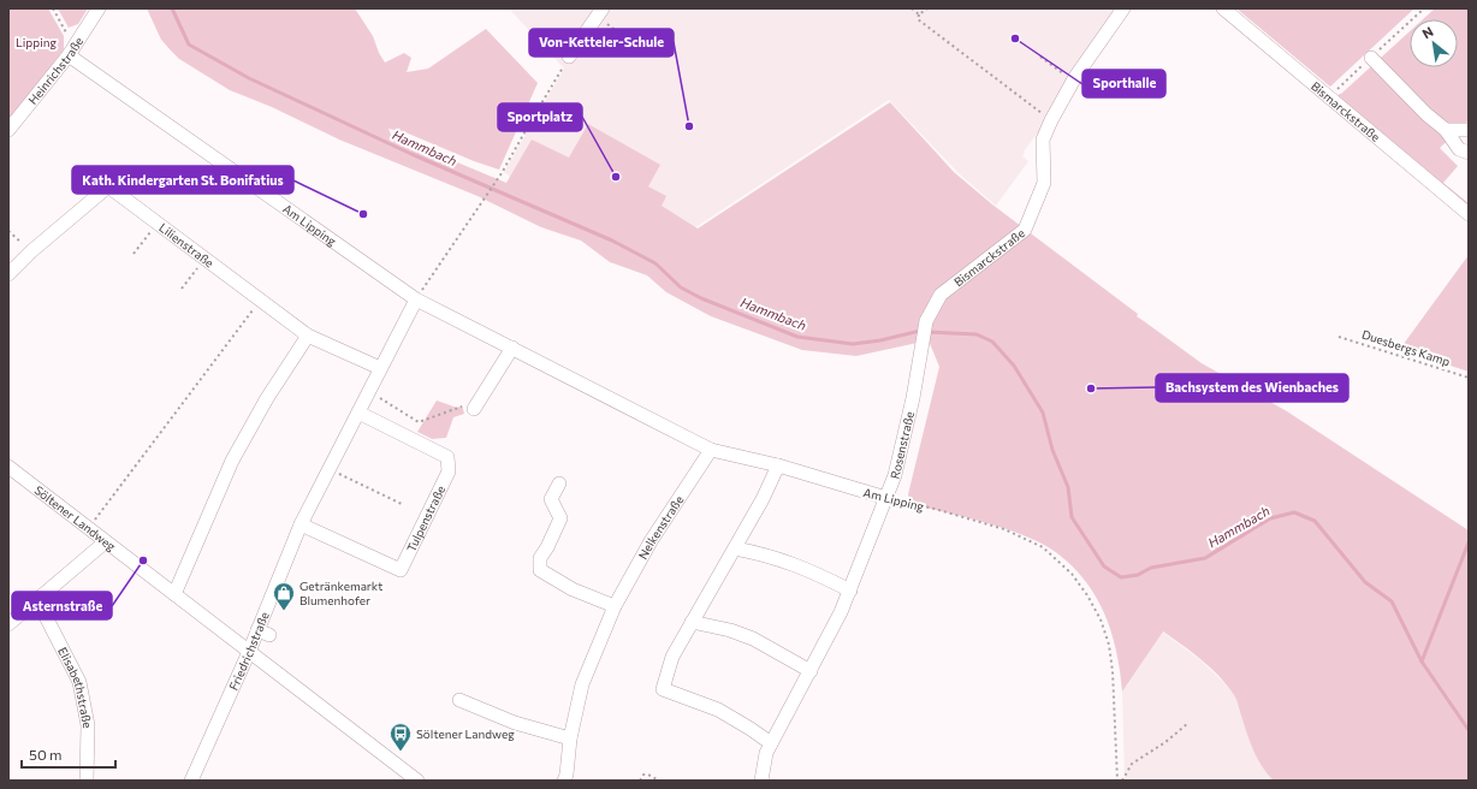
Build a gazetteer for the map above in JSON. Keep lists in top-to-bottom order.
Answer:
{
  "streets": {
    "street": [
      "Heinrichstraße",
      "Bismarckstraße",
      "Am Lipping",
      "Lilienstraße",
      "Rosenstraße",
      "Söltener Landweg",
      "Tulpenstraße",
      "Nelkenstraße",
      "Friedrichstraße",
      "Elisabethstraße"
    ],
    "path": ["Duesbergs Kamp"]
  },
  "crossings": [
    ["Heinrichstraße", "Am Lipping"],
    ["Bismarckstraße", "Rosenstraße"],
    ["Am Lipping", "Rosenstraße"],
    ["Am Lipping", "Nelkenstraße"],
    ["Am Lipping", "Friedrichstraße"],
    ["Lilienstraße", "Friedrichstraße"],
    ["Söltener Landweg", "Friedrichstraße"],
    ["Tulpenstraße", "Friedrichstraße"]
  ],
  "water": ["Hammbach"],
  "parks": ["Lipping"],
  "places": {
    "other": [
      "Sporthalle",
      "Von-Ketteler-Schule",
      "Sportplatz",
      "Kath. Kindergarten St. Bonifatius",
      "Bachsystem des Wienbaches",
      "Asternstraße"
    ],
    "shop": ["Getränkemarkt Blumenhofer"],
    "bus stop": ["Söltener Landweg"]
  },
  "scale_bar": "50 m",
  "north": "top left"
}
